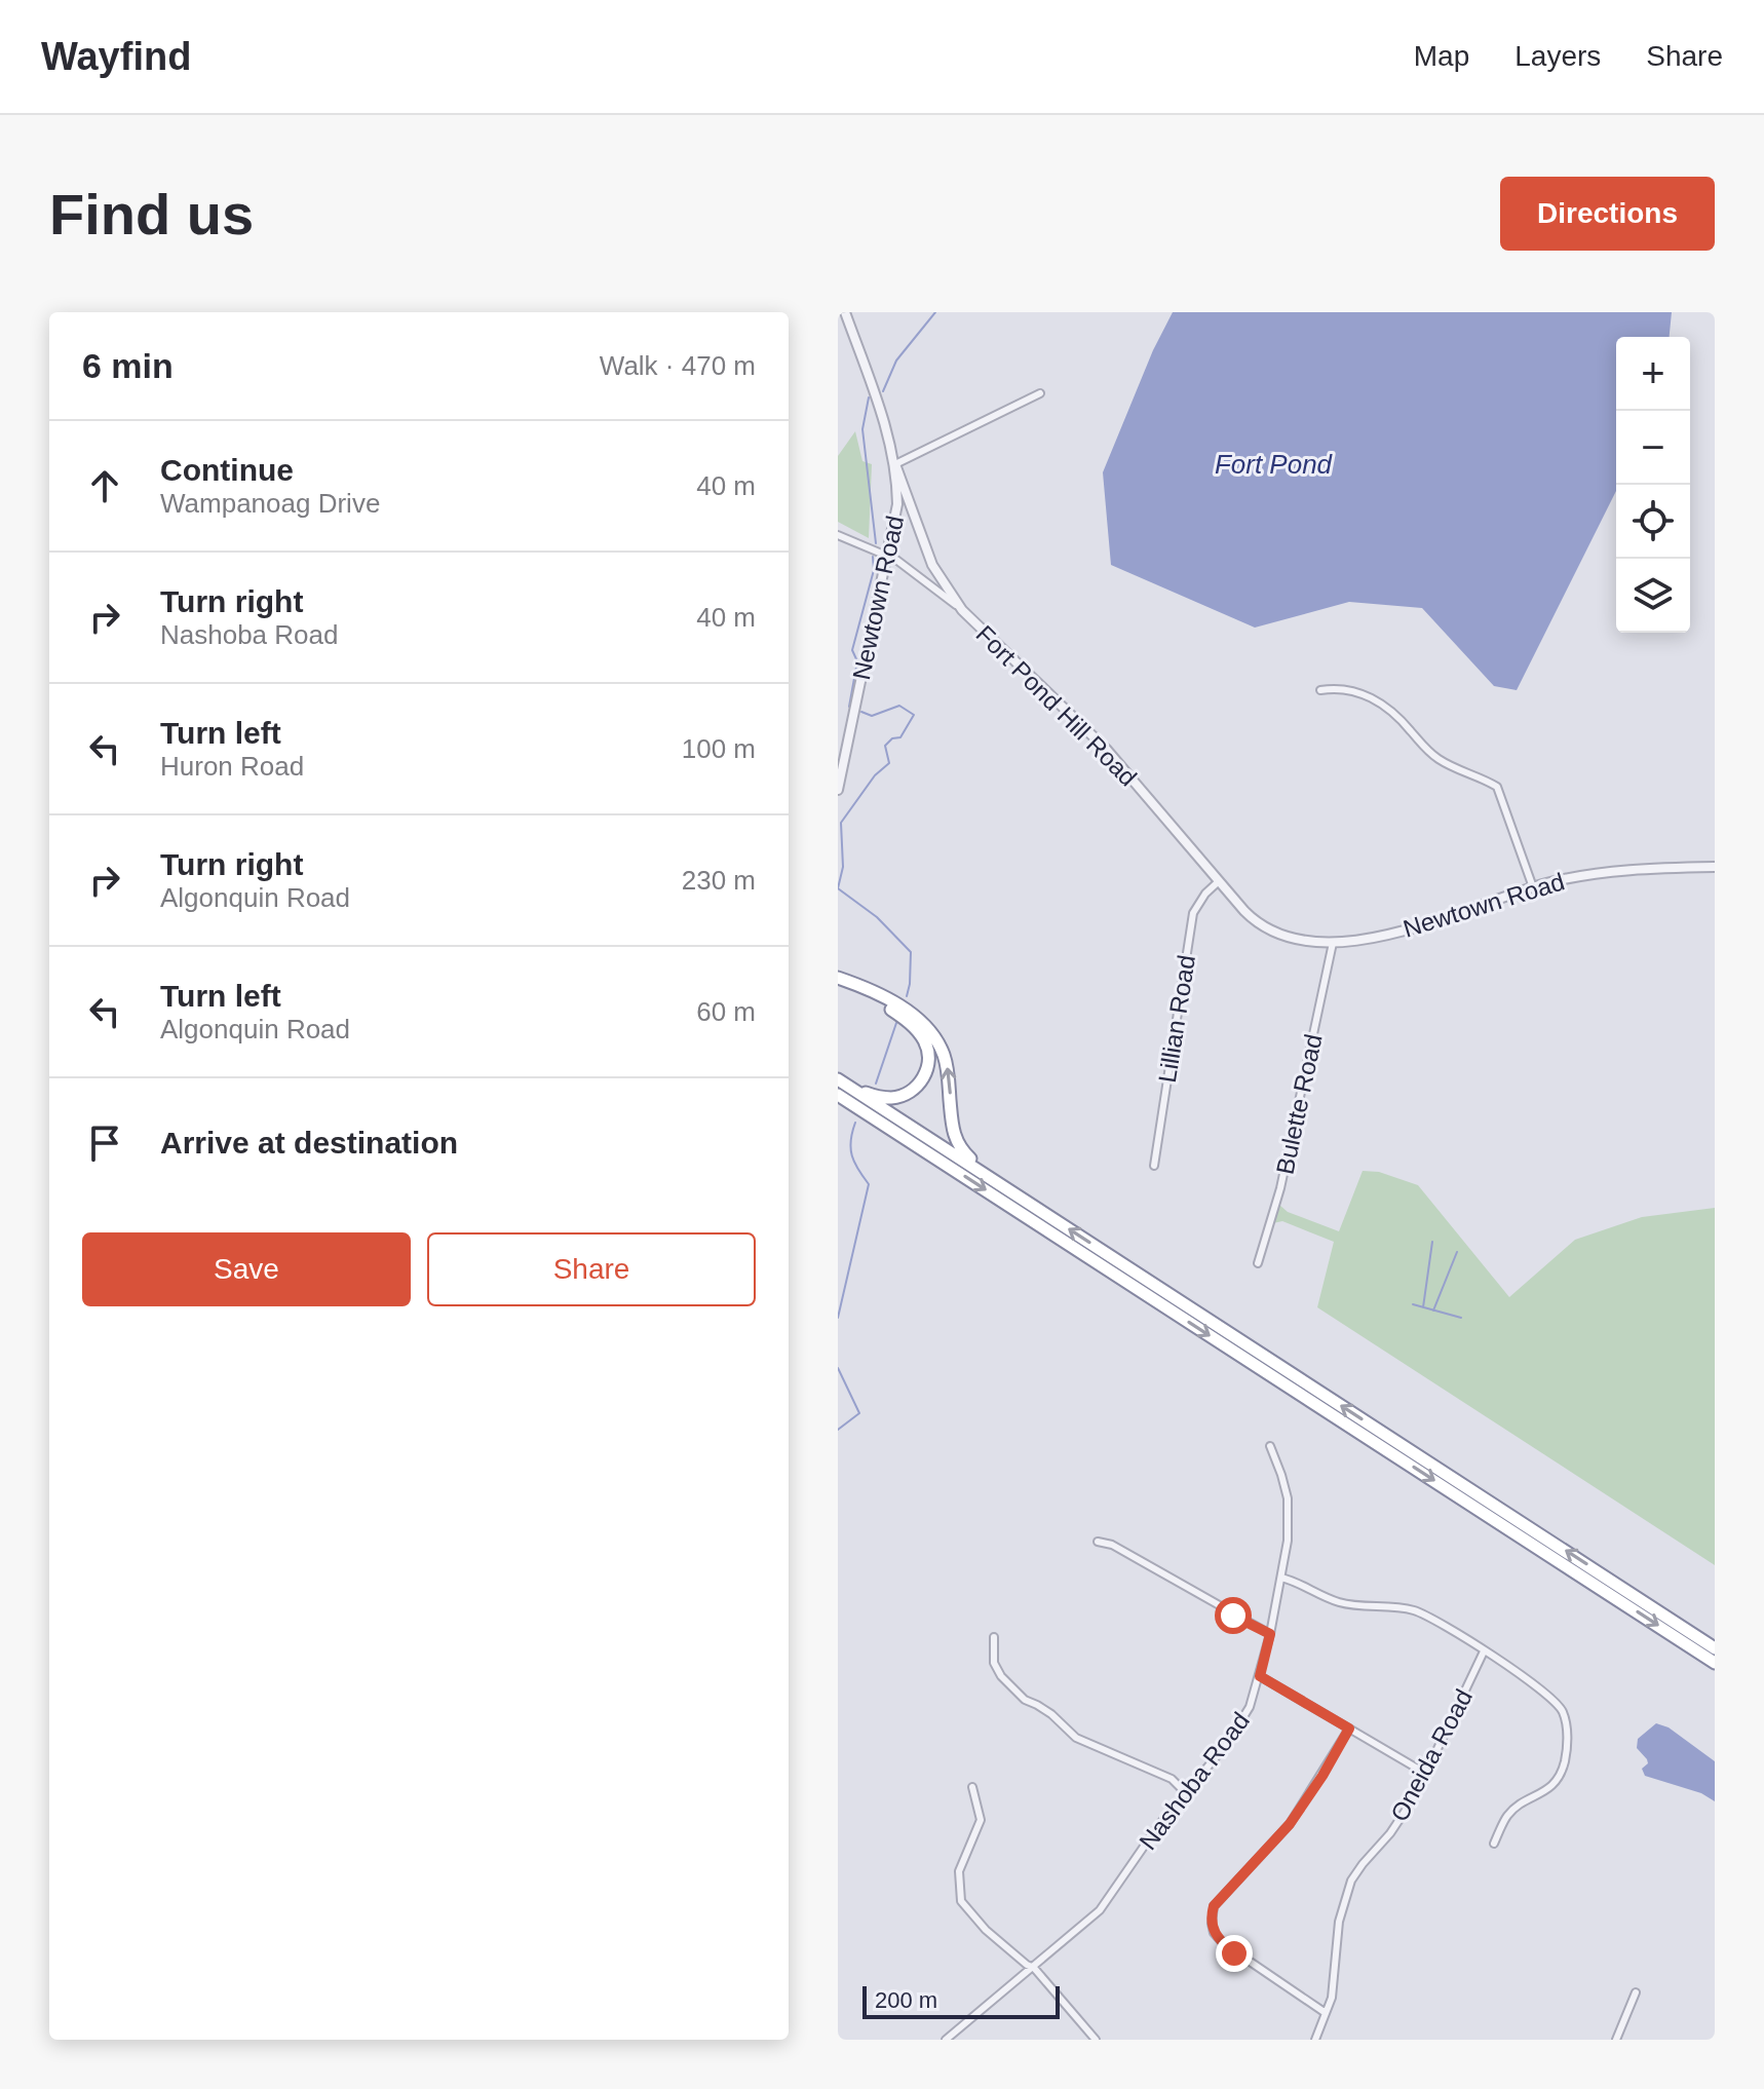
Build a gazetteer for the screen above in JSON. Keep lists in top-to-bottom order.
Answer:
{
  "streets": {
    "street": [
      "Newtown Road",
      "Fort Pond Hill Road",
      "Lillian Road",
      "Bulette Road",
      "Oneida Road",
      "Nashoba Road"
    ]
  },
  "crossings": [
    ["Newtown Road", "Fort Pond Hill Road"],
    ["Newtown Road", "Bulette Road"],
    ["Fort Pond Hill Road", "Lillian Road"]
  ],
  "water": ["Fort Pond"],
  "scale_bar": "200 m",
  "page": {
    "header": "Wayfind",
    "nav": ["Map", "Layers", "Share"],
    "buttons": [
      "Directions",
      ["Save", "Share"]
    ],
    "title": "Find us",
    "heading": ["6 min", "Walk · 470 m"],
    "map_buttons": ["+", "−"],
    "list": [
      ["Continue", "Wampanoag Drive", "40 m"],
      ["Turn right", "Nashoba Road", "40 m"],
      ["Turn left", "Huron Road", "100 m"],
      ["Turn right", "Algonquin Road", "230 m"],
      ["Turn left", "Algonquin Road", "60 m"],
      "Arrive at destination"
    ],
    "scale": "200 m"
  }
}
